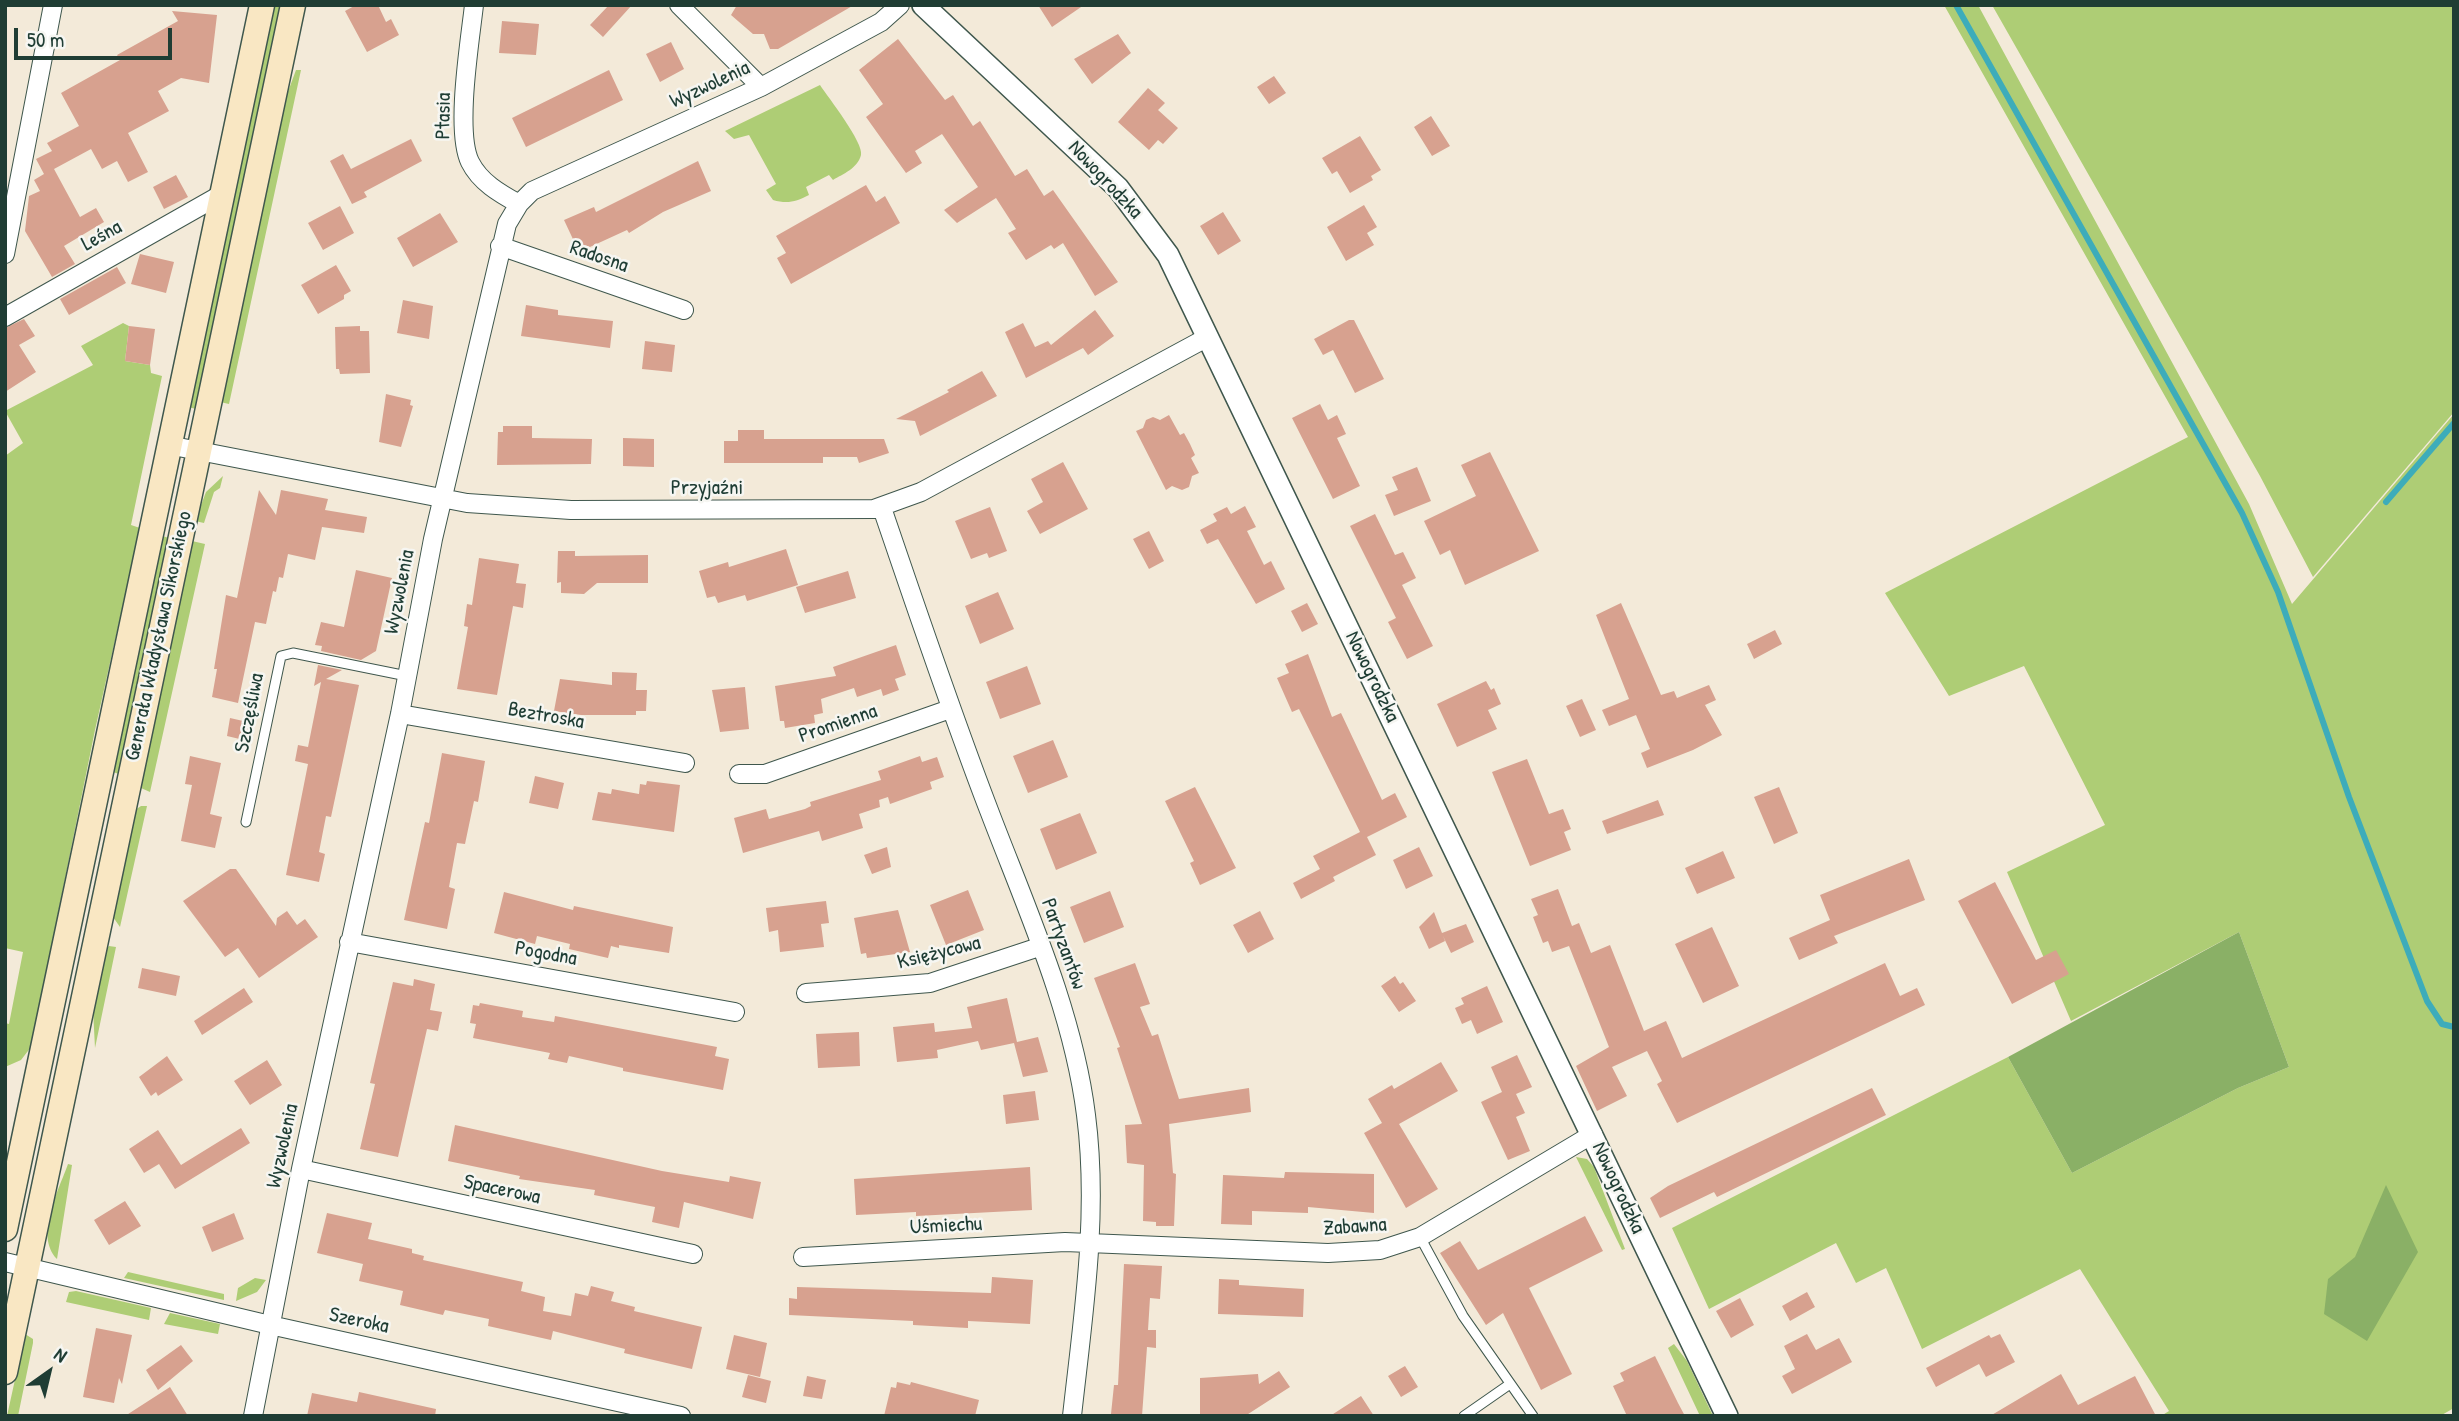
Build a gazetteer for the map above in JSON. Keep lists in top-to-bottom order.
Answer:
{
  "streets": {
    "main road": ["Generała Władysława Sikorskiego"],
    "street": [
      "Wyzwolenia",
      "Ptasia",
      "Nowogrodzka",
      "Leśna",
      "Radosna",
      "Przyjaźni",
      "Beztroska",
      "Promienna",
      "Partyzantów",
      "Księżycowa",
      "Pogodna",
      "Spacerowa",
      "Uśmiechu",
      "Zabawna",
      "Szeroka"
    ],
    "lane": ["Szczęśliwa"]
  },
  "crossings": [
    ["Wyzwolenia", "Ptasia"],
    ["Wyzwolenia", "Radosna"],
    ["Wyzwolenia", "Przyjaźni"],
    ["Wyzwolenia", "Szczęśliwa"],
    ["Wyzwolenia", "Beztroska"],
    ["Wyzwolenia", "Pogodna"],
    ["Wyzwolenia", "Spacerowa"],
    ["Wyzwolenia", "Szeroka"],
    ["Nowogrodzka", "Przyjaźni"],
    ["Nowogrodzka", "Zabawna"],
    ["Leśna", "Generała Władysława Sikorskiego"],
    ["Przyjaźni", "Generała Władysława Sikorskiego"],
    ["Przyjaźni", "Partyzantów"],
    ["Generała Władysława Sikorskiego", "Szeroka"],
    ["Promienna", "Partyzantów"],
    ["Partyzantów", "Księżycowa"],
    ["Partyzantów", "Uśmiechu"],
    ["Partyzantów", "Zabawna"],
    ["Uśmiechu", "Zabawna"]
  ],
  "scale_bar": "50 m",
  "north": "top right"
}
